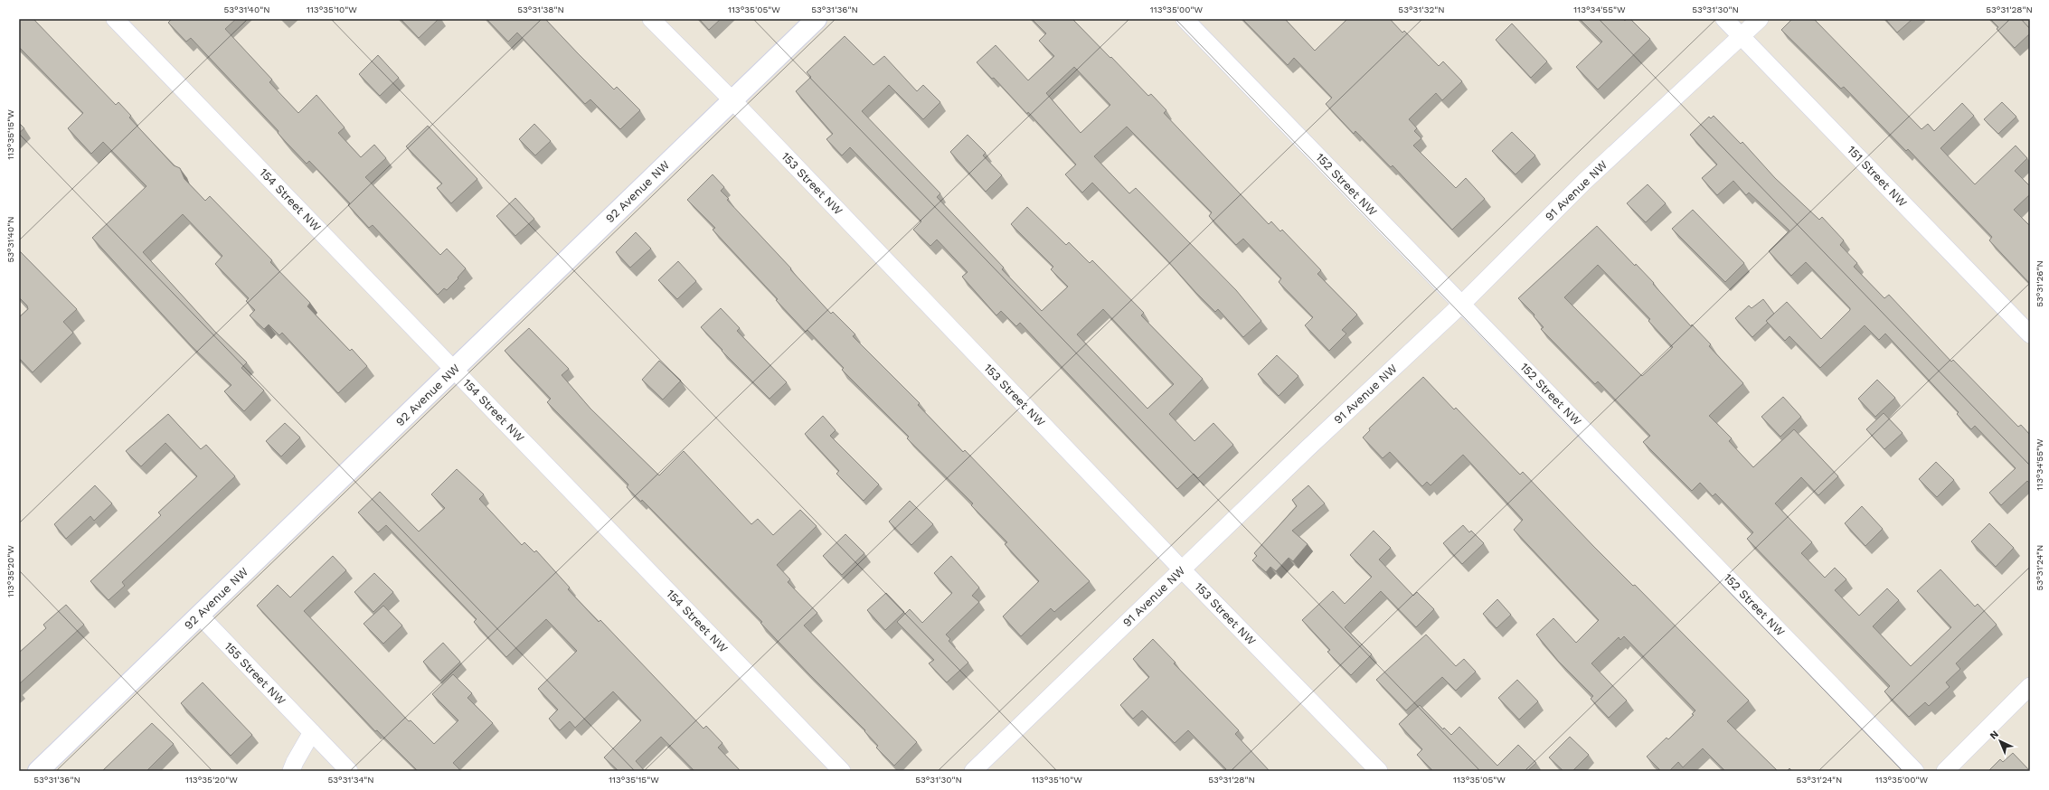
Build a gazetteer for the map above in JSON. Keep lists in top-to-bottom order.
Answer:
{
  "streets": {
    "street": [
      "151 Street NW",
      "153 Street NW",
      "152 Street NW",
      "91 Avenue NW",
      "92 Avenue NW",
      "154 Street NW",
      "155 Street NW"
    ]
  },
  "crossings": [
    ["151 Street NW", "91 Avenue NW"],
    ["153 Street NW", "91 Avenue NW"],
    ["153 Street NW", "92 Avenue NW"],
    ["152 Street NW", "91 Avenue NW"],
    ["92 Avenue NW", "154 Street NW"],
    ["92 Avenue NW", "155 Street NW"]
  ],
  "north": "top left",
  "coordinates": [
    "53°31'40\"N",
    "113°35'10\"W",
    "53°31'38\"N",
    "113°35'05\"W",
    "53°31'36\"N",
    "113°35'00\"W",
    "53°31'32\"N",
    "113°34'55\"W",
    "53°31'30\"N",
    "53°31'28\"N",
    "113°35'15\"W",
    "53°31'26\"N",
    "53°31'24\"N",
    "113°35'20\"W",
    "53°31'34\"N"
  ]
}
